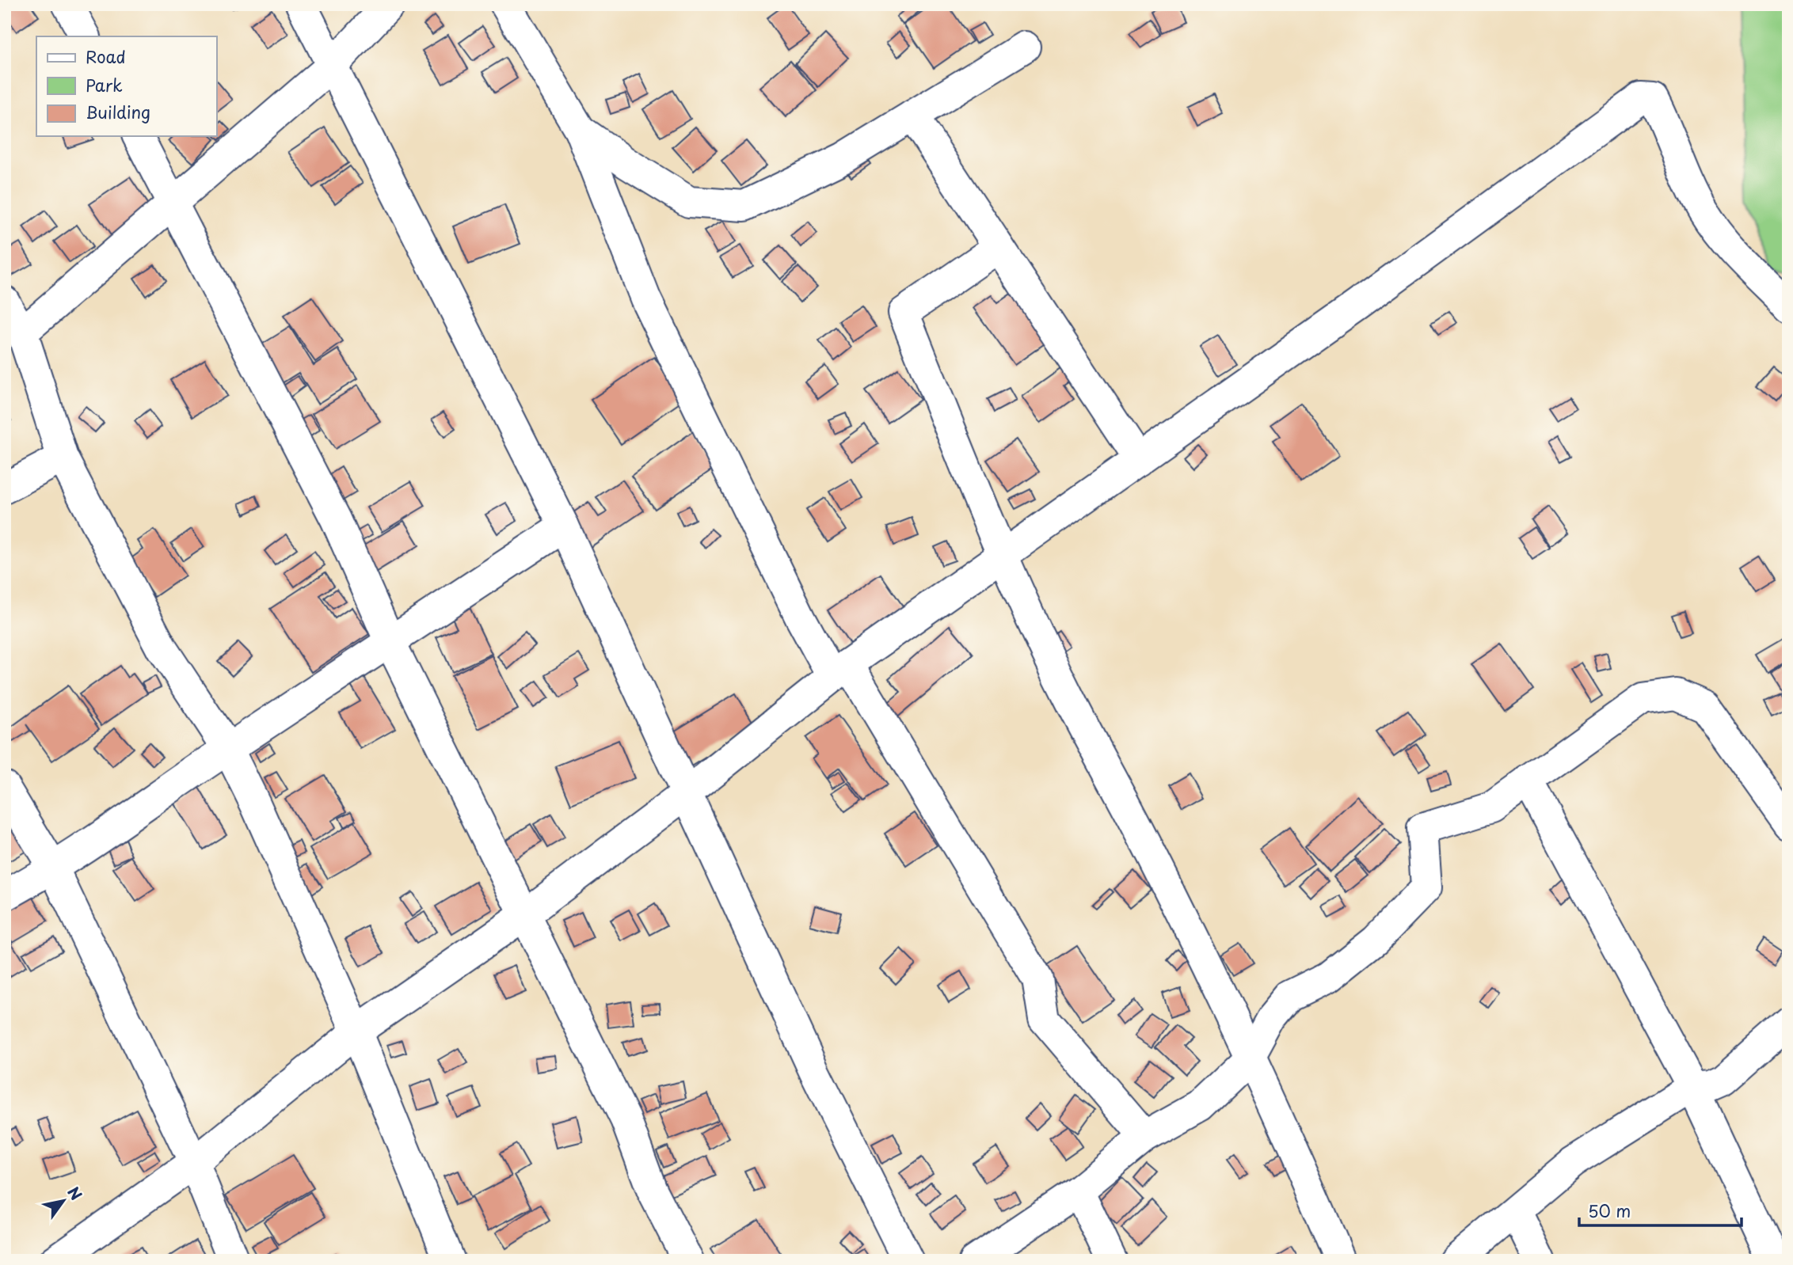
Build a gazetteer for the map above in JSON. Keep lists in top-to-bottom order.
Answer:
{
  "legend": ["Road", "Park", "Building"],
  "scale_bar": "50 m",
  "north": "top right"
}
